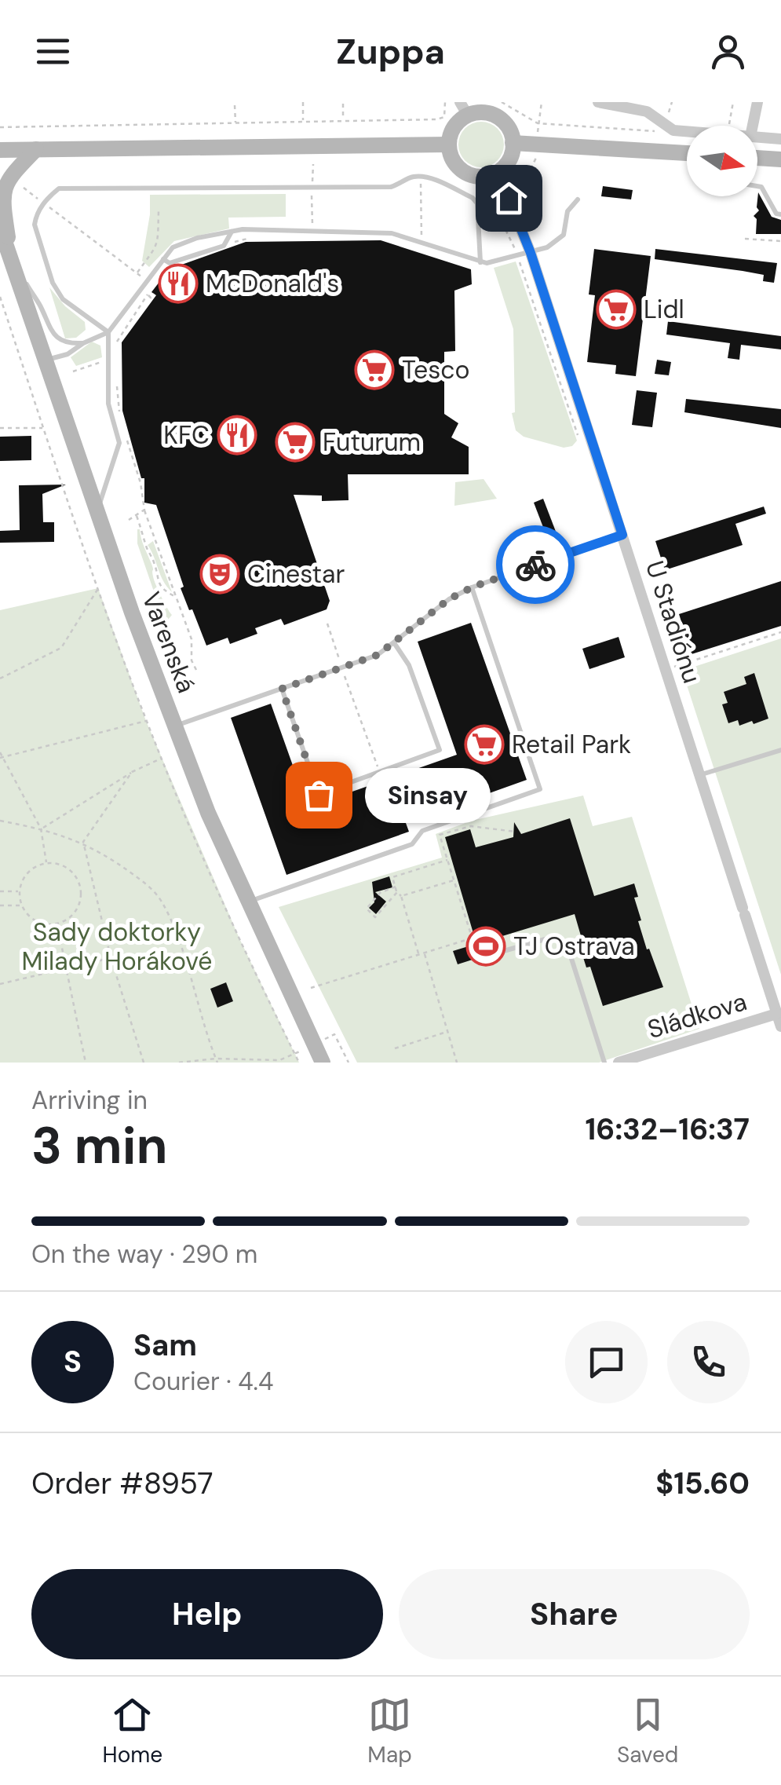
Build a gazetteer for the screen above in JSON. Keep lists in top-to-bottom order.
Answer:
{
  "streets": {
    "street": ["U Stadiónu", "Varenská", "Sládkova"]
  },
  "crossings": [
    ["U Stadiónu", "Sládkova"]
  ],
  "parks": ["Sady doktorky Milady Horákové"],
  "places": {
    "restaurant": ["McDonald's", "KFC"],
    "supermarket": [
      "Lidl",
      "Tesco",
      "Futurum",
      "Retail Park"
    ],
    "theatre": ["Cinestar"],
    "other": ["Sinsay"],
    "sports": ["TJ Ostrava"]
  },
  "north": "right",
  "page": {
    "header": "Zuppa",
    "bubble": "Sinsay",
    "heading": ["3 min", "Arriving in", "16:32–16:37"],
    "panel": [
      "Sam",
      "Courier · 4.4",
      "Order #8957",
      "$15.60"
    ],
    "bar": "On the way · 290 m",
    "round": "S",
    "buttons": ["Help", "Share"],
    "tabs": ["Home", "Map", "Saved"]
  }
}
